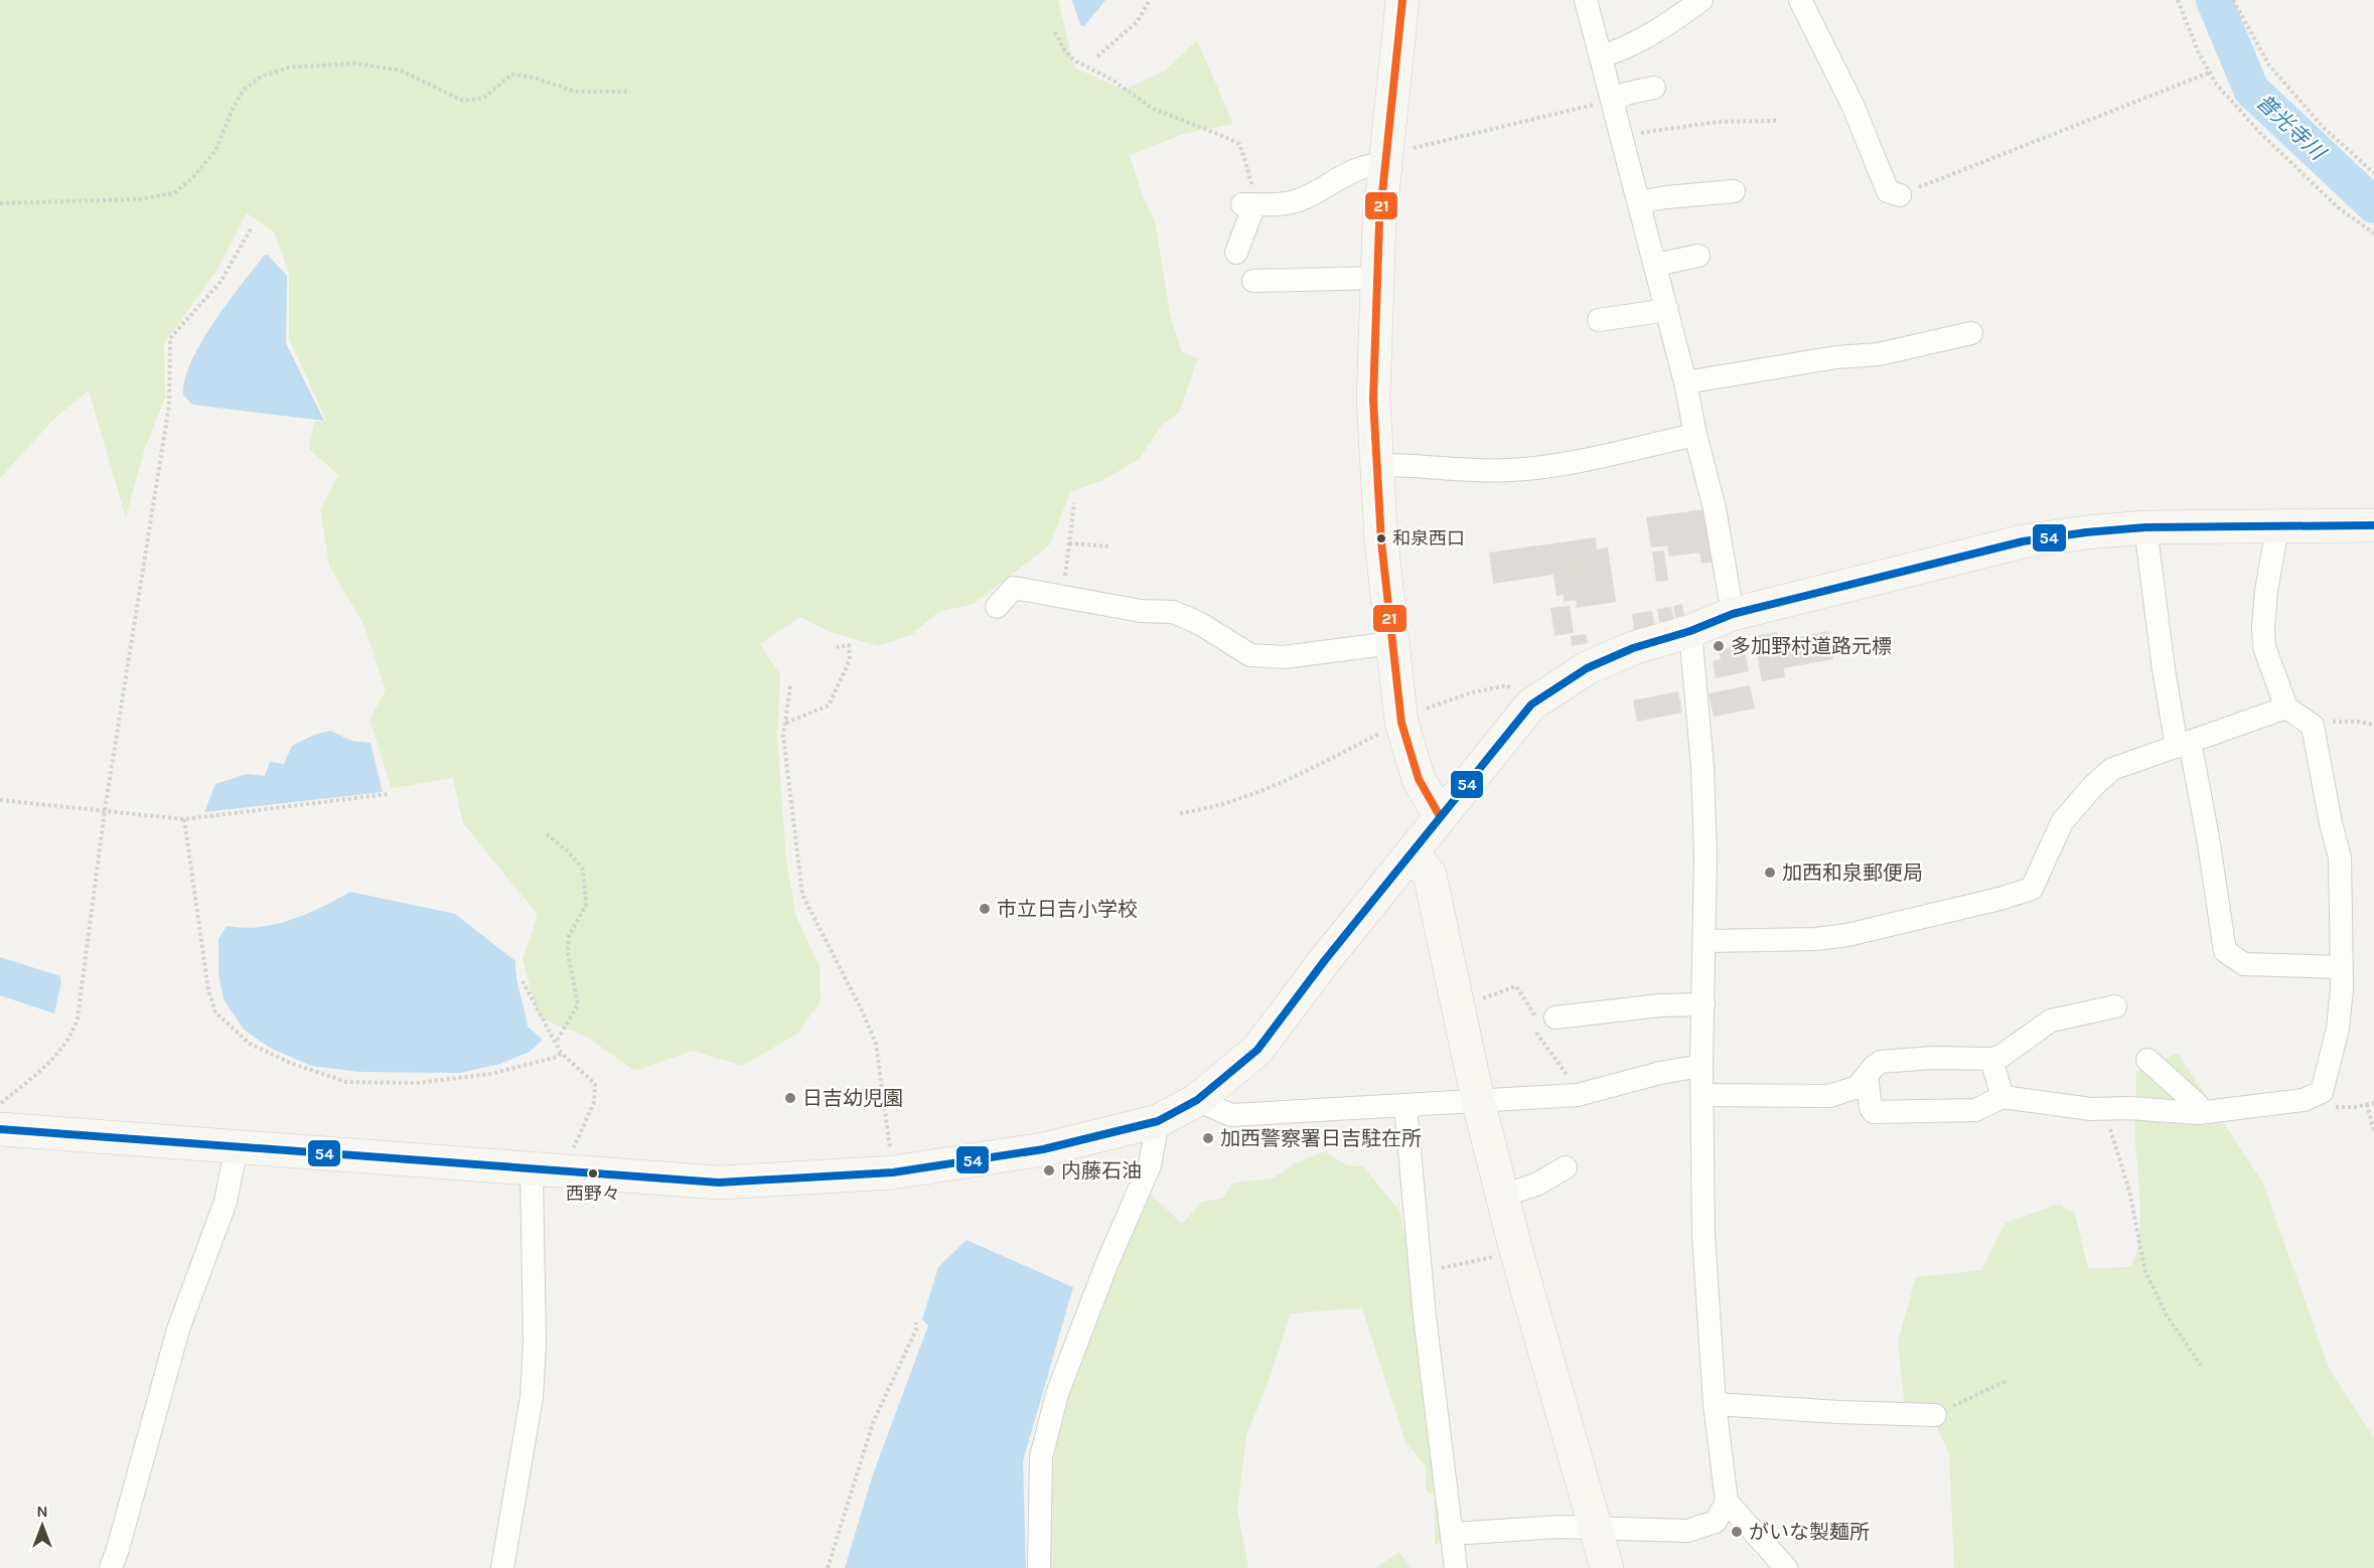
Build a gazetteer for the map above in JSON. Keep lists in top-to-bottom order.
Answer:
{
  "water": ["普光寺川"],
  "places": [
    "和泉西口",
    "多加野村道路元標",
    "加西和泉郵便局",
    "市立日吉小学校",
    "日吉幼児園",
    "加西警察署日吉駐在所",
    "内藤石油",
    "西野々",
    "がいな製麺所"
  ],
  "lines": ["transit line 21", "transit line 54"],
  "north": "top"
}
